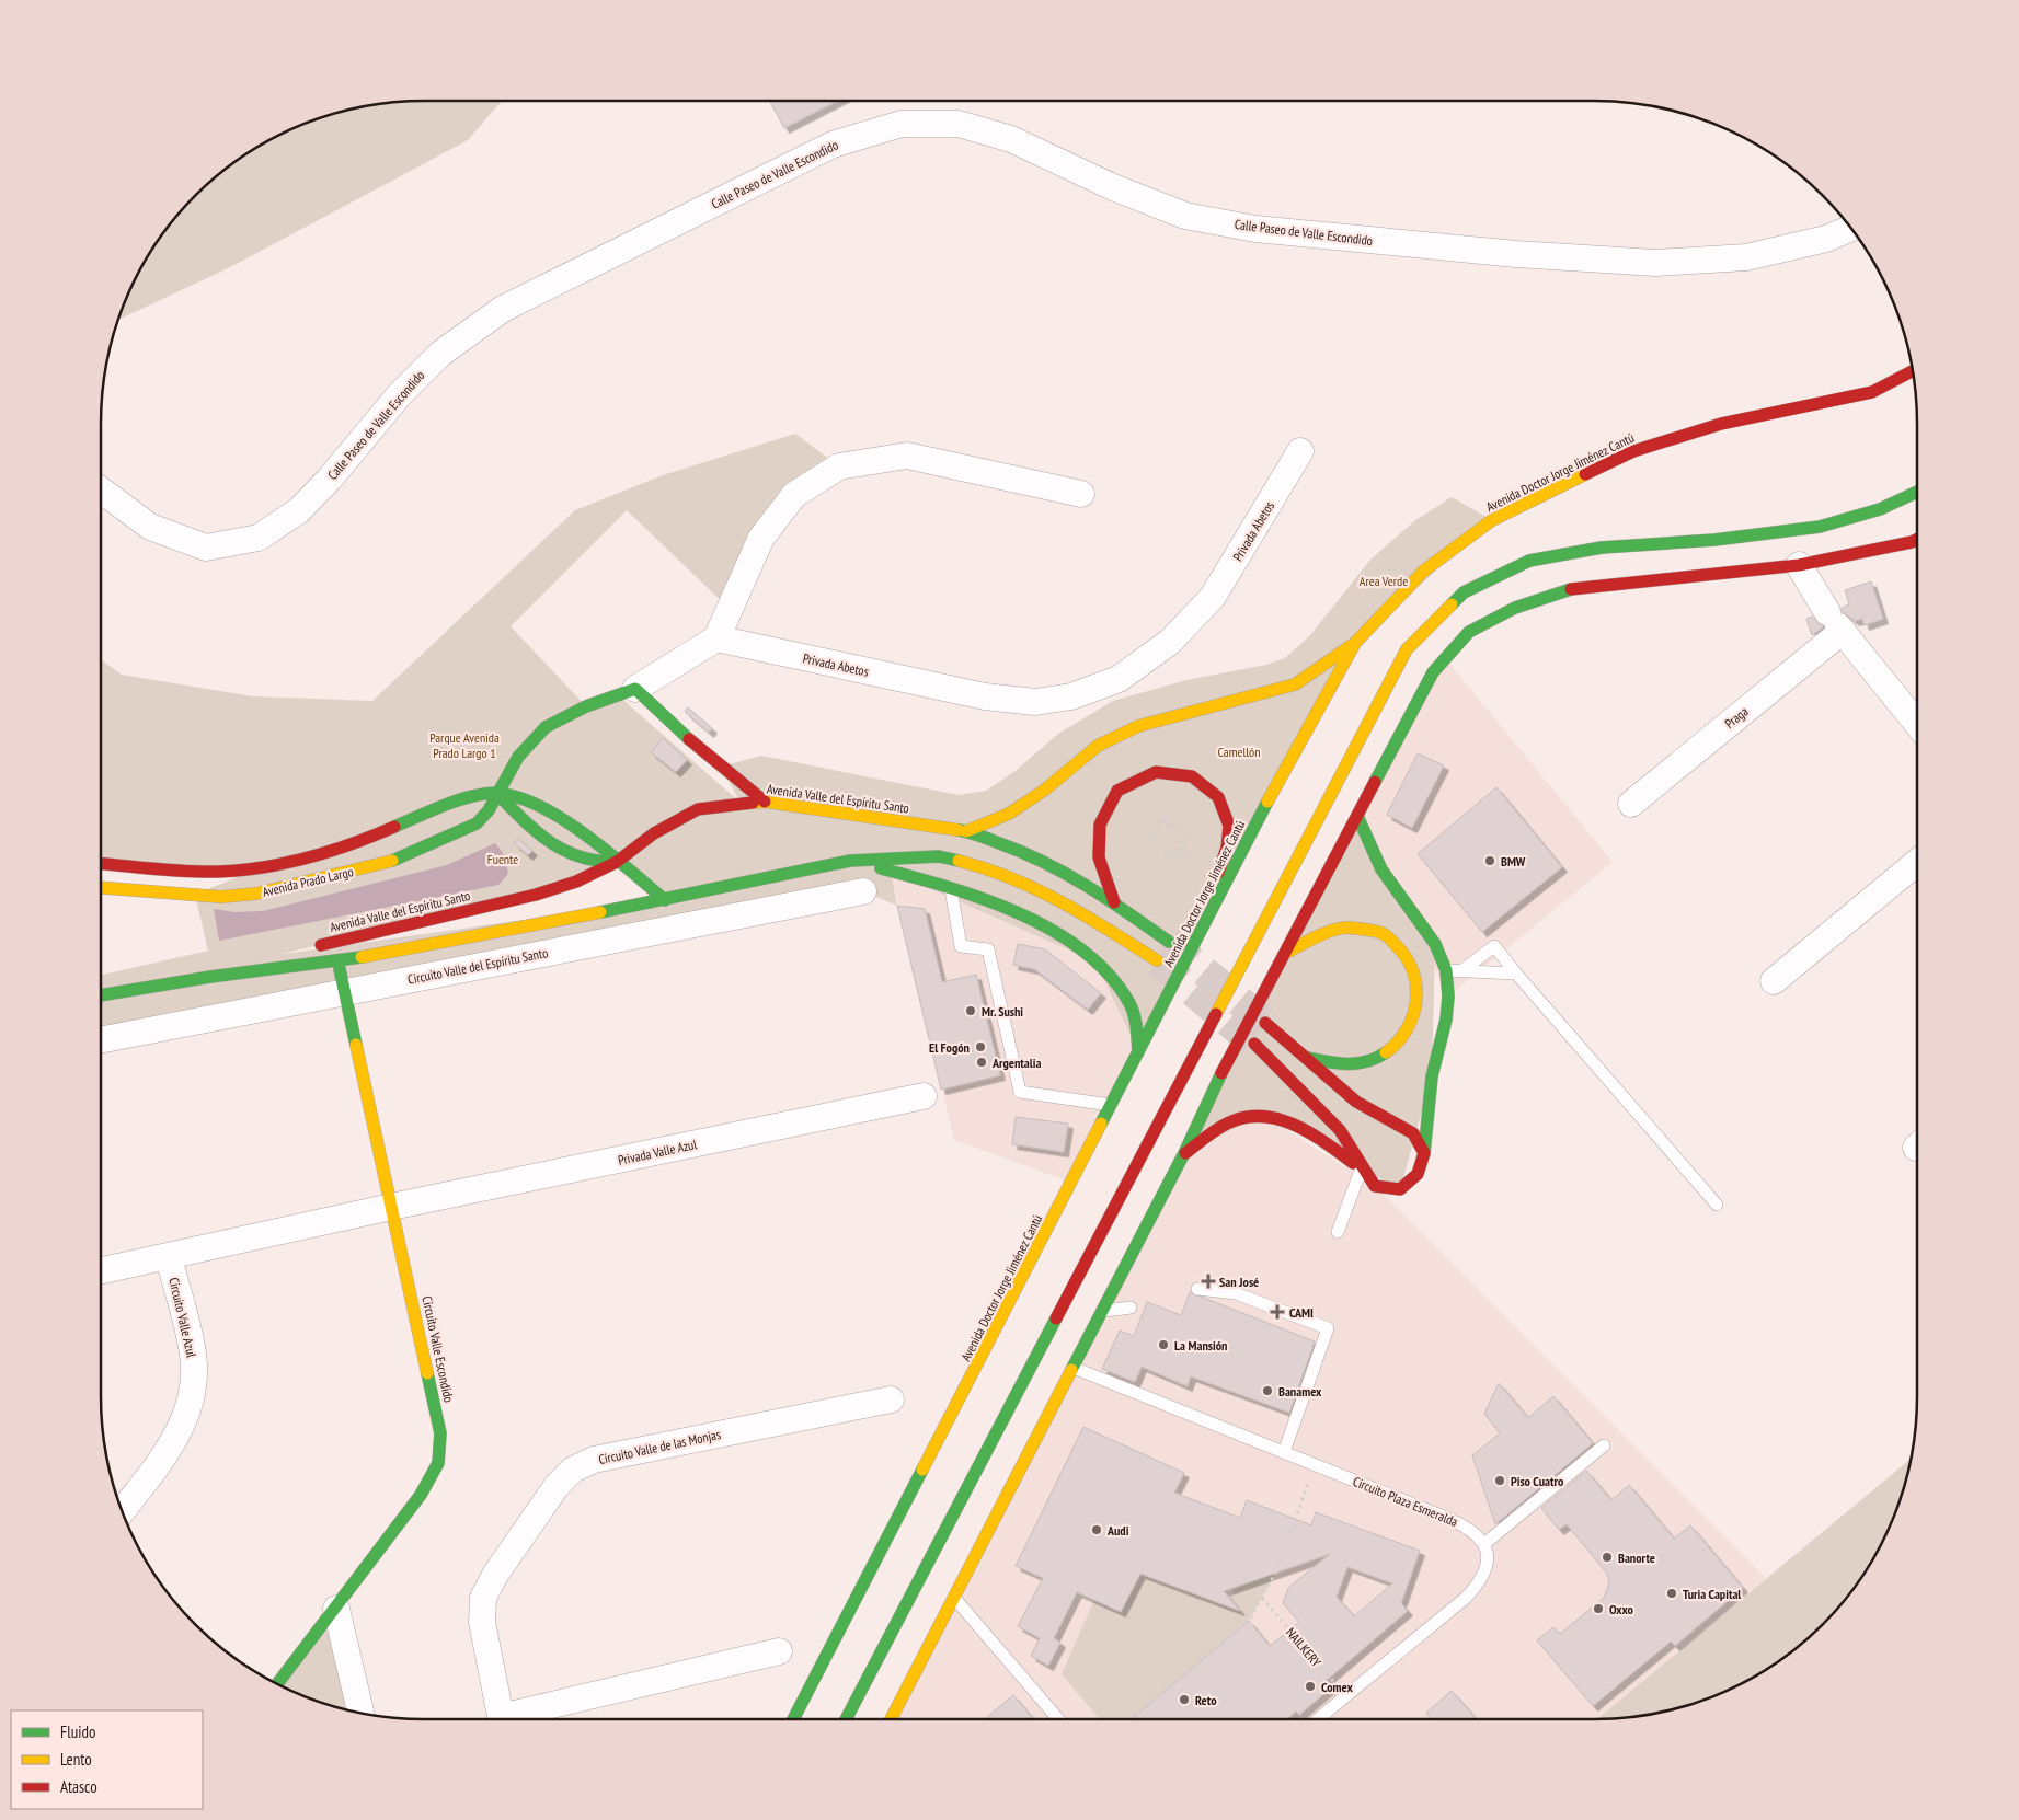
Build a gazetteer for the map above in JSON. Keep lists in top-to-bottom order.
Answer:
{
  "streets": {
    "main road": [
      "Avenida Doctor Jorge Jiménez Cantú",
      "Avenida Valle del Espíritu Santo",
      "Avenida Prado Largo",
      "Circuito Valle Escondido"
    ],
    "street": [
      "Calle Paseo de Valle Escondido",
      "Privada Abetos",
      "Praga",
      "Circuito Valle del Espíritu Santo",
      "Privada Valle Azul",
      "Circuito Valle Azul",
      "Circuito Valle de las Monjas"
    ],
    "lane": ["Circuito Plaza Esmeralda"],
    "path": ["NAILKERY"]
  },
  "crossings": [
    ["Privada Abetos", "Avenida Prado Largo"],
    ["Avenida Valle del Espíritu Santo", "Avenida Prado Largo"],
    ["Circuito Valle del Espíritu Santo", "Circuito Valle Escondido"],
    ["Privada Valle Azul", "Circuito Valle Escondido"]
  ],
  "parks": [
    "Area Verde",
    "Parque Avenida Prado Largo 1",
    "Camellón",
    "Fuente"
  ],
  "places": {
    "other": [
      "BMW",
      "Mr. Sushi",
      "El Fogón",
      "Argentalia",
      "La Mansión",
      "Banamex",
      "Piso Cuatro",
      "Audi",
      "Banorte",
      "Turia Capital",
      "Oxxo",
      "Comex",
      "Reto"
    ],
    "health": ["San José", "CAMI"]
  },
  "legend": ["Fluido", "Lento", "Atasco"]
}
